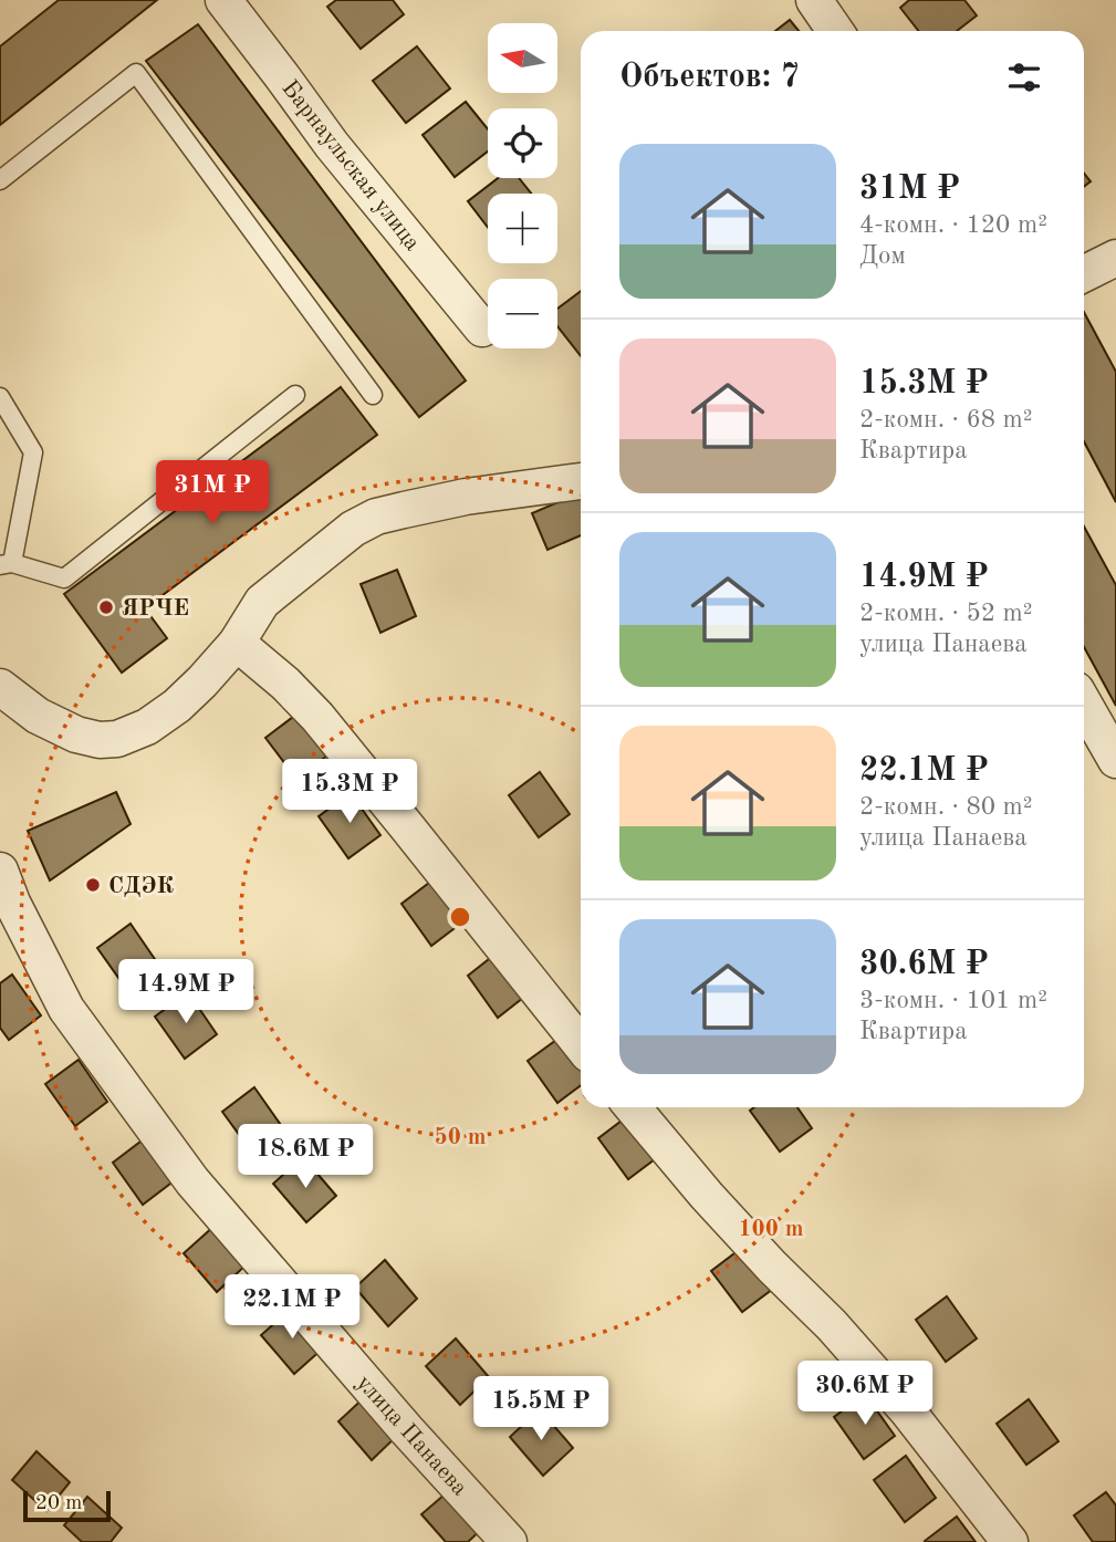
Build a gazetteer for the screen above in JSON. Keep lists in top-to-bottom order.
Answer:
{
  "streets": {
    "street": ["Барнаульская улица", "улица Панаева"]
  },
  "places": ["ЯРЧЕ", "СДЭК"],
  "scale_bar": "20 m",
  "north": "left",
  "page": {
    "map_buttons": ["+", "−"],
    "heading": "Объектов: 7",
    "list": [
      {
        "name": "31M ₽",
        "note": "4-комн. · 120 m² · Дом"
      },
      {
        "name": "15.3M ₽",
        "note": "2-комн. · 68 m² · Квартира"
      },
      {
        "name": "14.9M ₽",
        "note": "2-комн. · 52 m² · улица Панаева"
      },
      {
        "name": "22.1M ₽",
        "note": "2-комн. · 80 m² · улица Панаева"
      },
      {
        "name": "30.6M ₽",
        "note": "3-комн. · 101 m² · Квартира"
      }
    ],
    "price": [
      "31M ₽",
      "15.3M ₽",
      "14.9M ₽",
      "18.6M ₽",
      "22.1M ₽",
      "30.6M ₽",
      "15.5M ₽"
    ],
    "scale": "20 m"
  },
  "rings": ["50 m", "100 m"]
}
